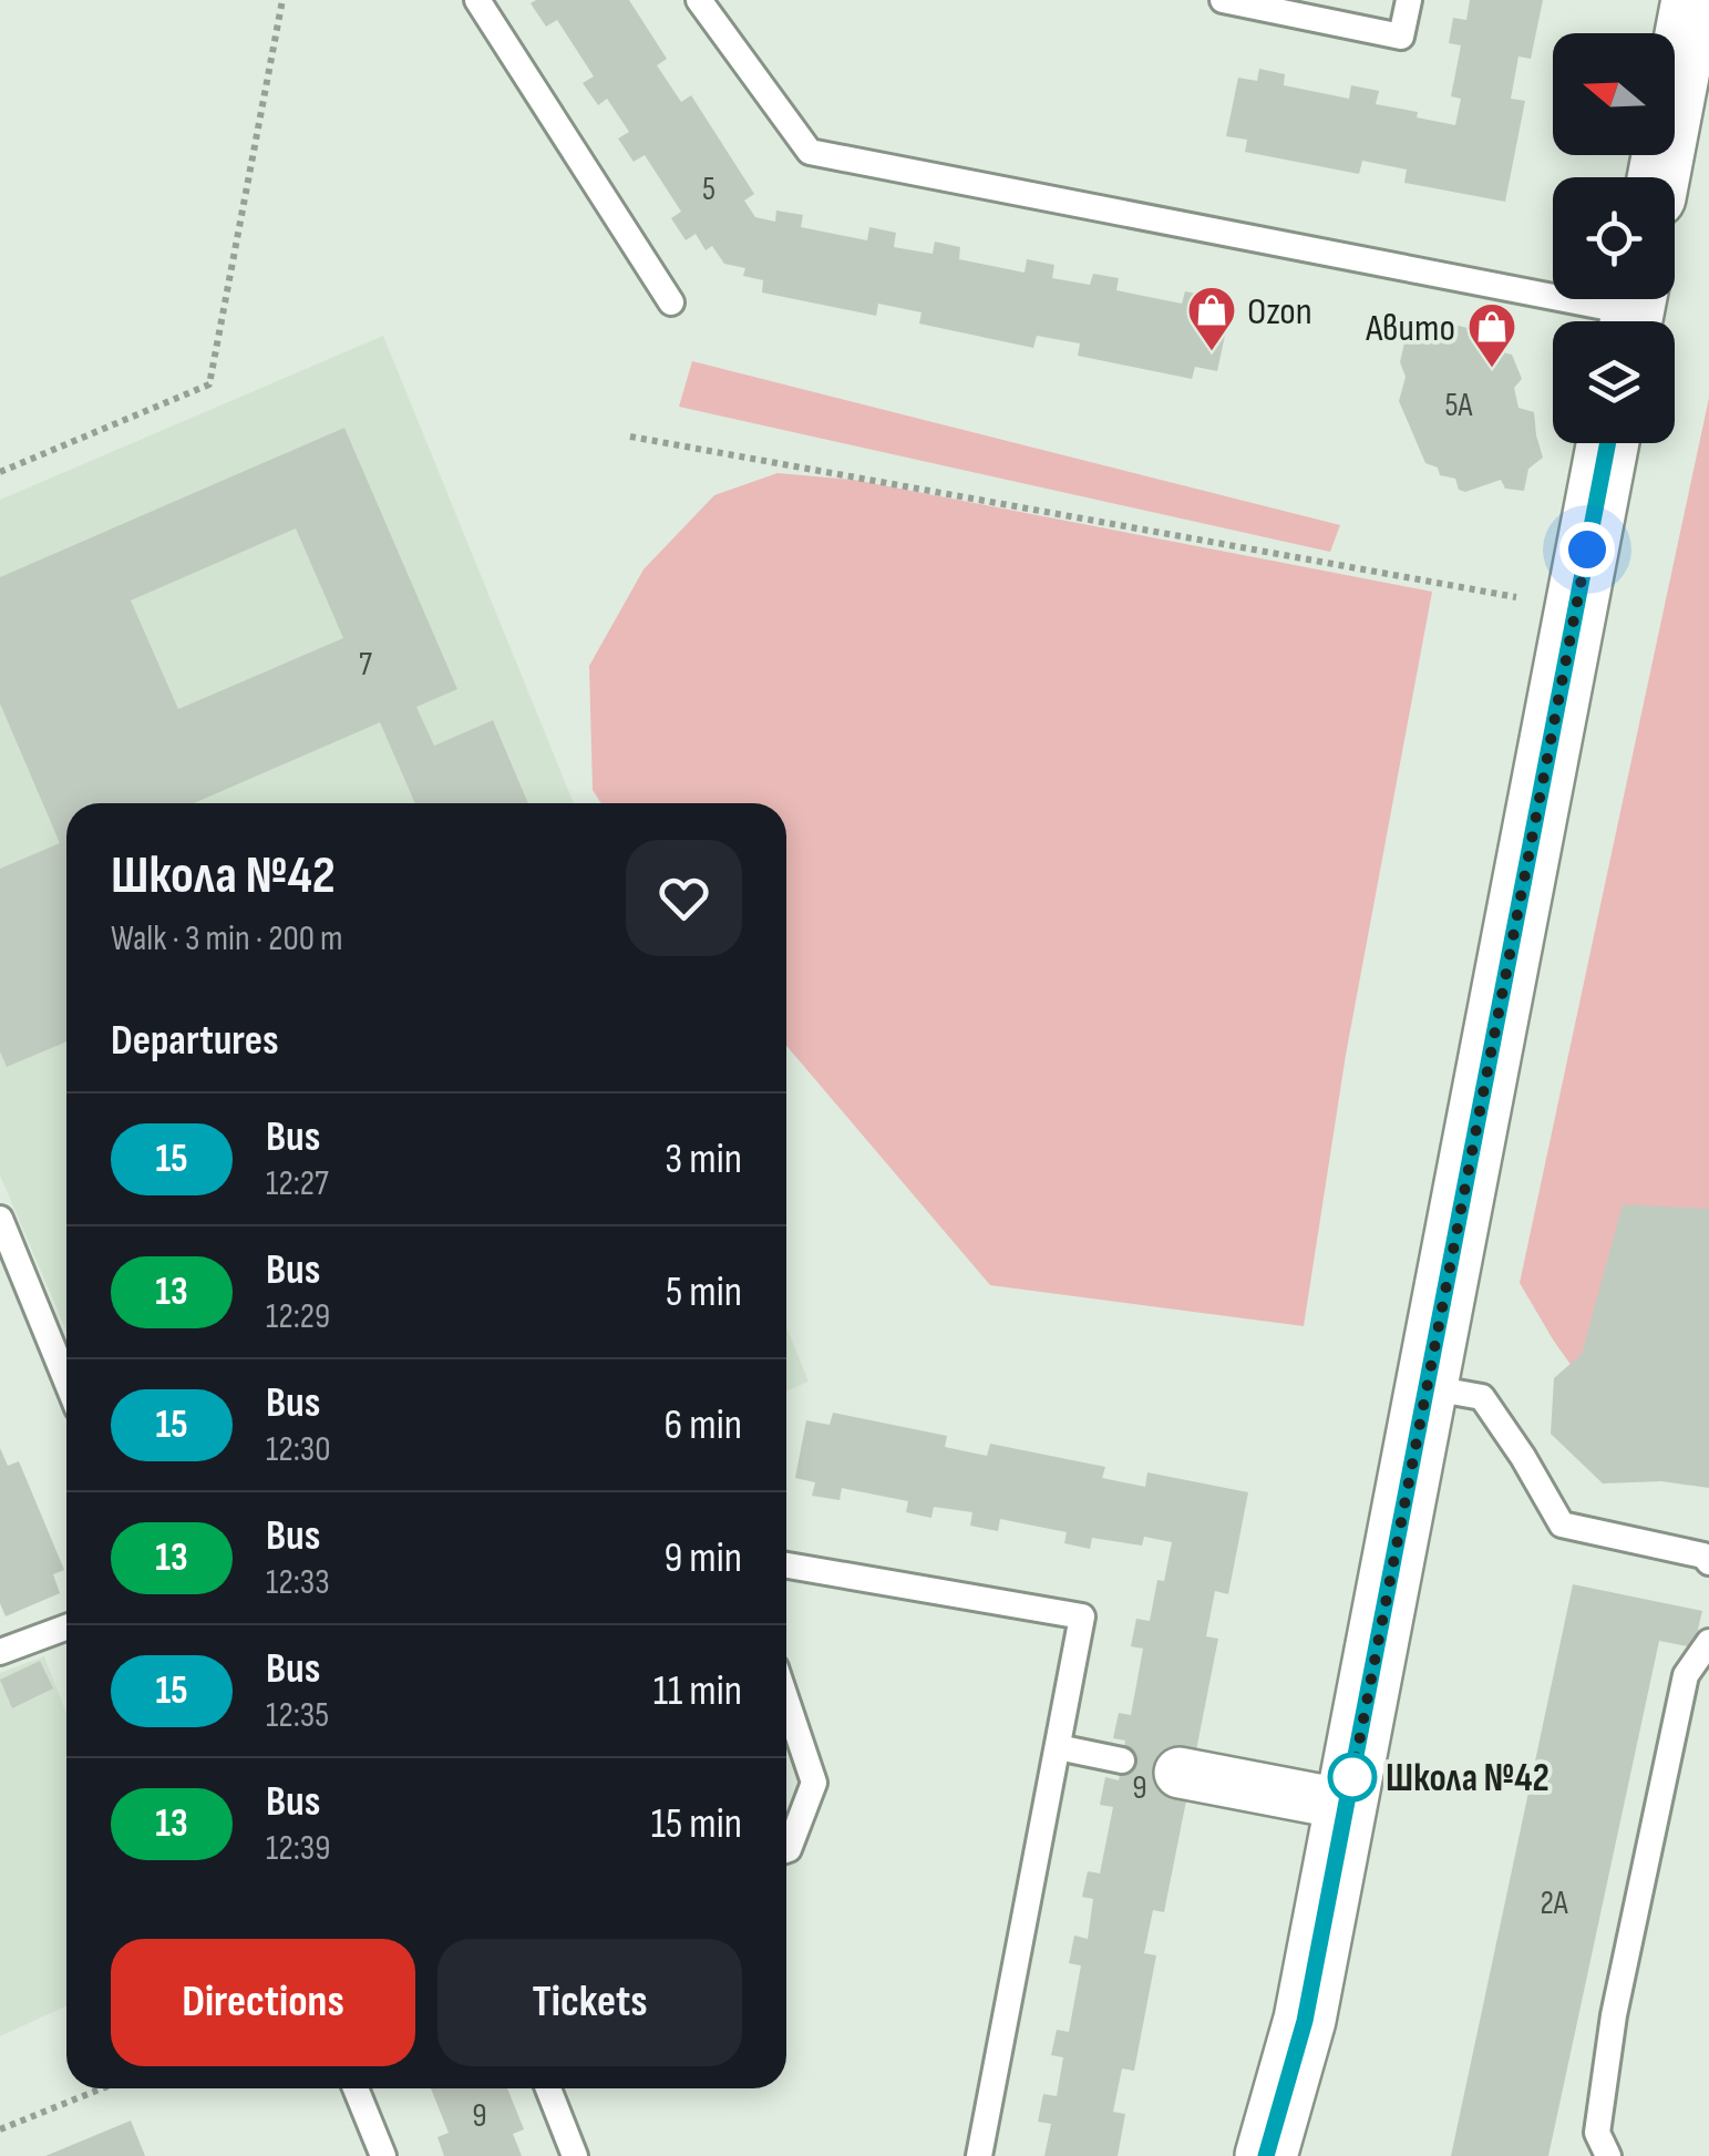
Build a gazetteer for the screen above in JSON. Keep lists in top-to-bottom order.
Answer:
{
  "places": {
    "shop": ["Ozon", "Авито"],
    "other": ["Школа №42"]
  },
  "lines": ["bus line 15"],
  "house_numbers": [
    "5",
    "5А",
    "7",
    "9",
    "2А",
    "9"
  ],
  "north": "left",
  "page": {
    "heading": [
      ["Школа №42", "Walk · 3 min · 200 m"],
      "Departures"
    ],
    "list": [
      {
        "mark": "15",
        "name": "Bus",
        "note": "12:27",
        "value": "3 min"
      },
      {
        "mark": "13",
        "name": "Bus",
        "note": "12:29",
        "value": "5 min"
      },
      {
        "mark": "15",
        "name": "Bus",
        "note": "12:30",
        "value": "6 min"
      },
      {
        "mark": "13",
        "name": "Bus",
        "note": "12:33",
        "value": "9 min"
      },
      {
        "mark": "15",
        "name": "Bus",
        "note": "12:35",
        "value": "11 min"
      },
      {
        "mark": "13",
        "name": "Bus",
        "note": "12:39",
        "value": "15 min"
      }
    ],
    "buttons": ["Directions", "Tickets"]
  }
}
